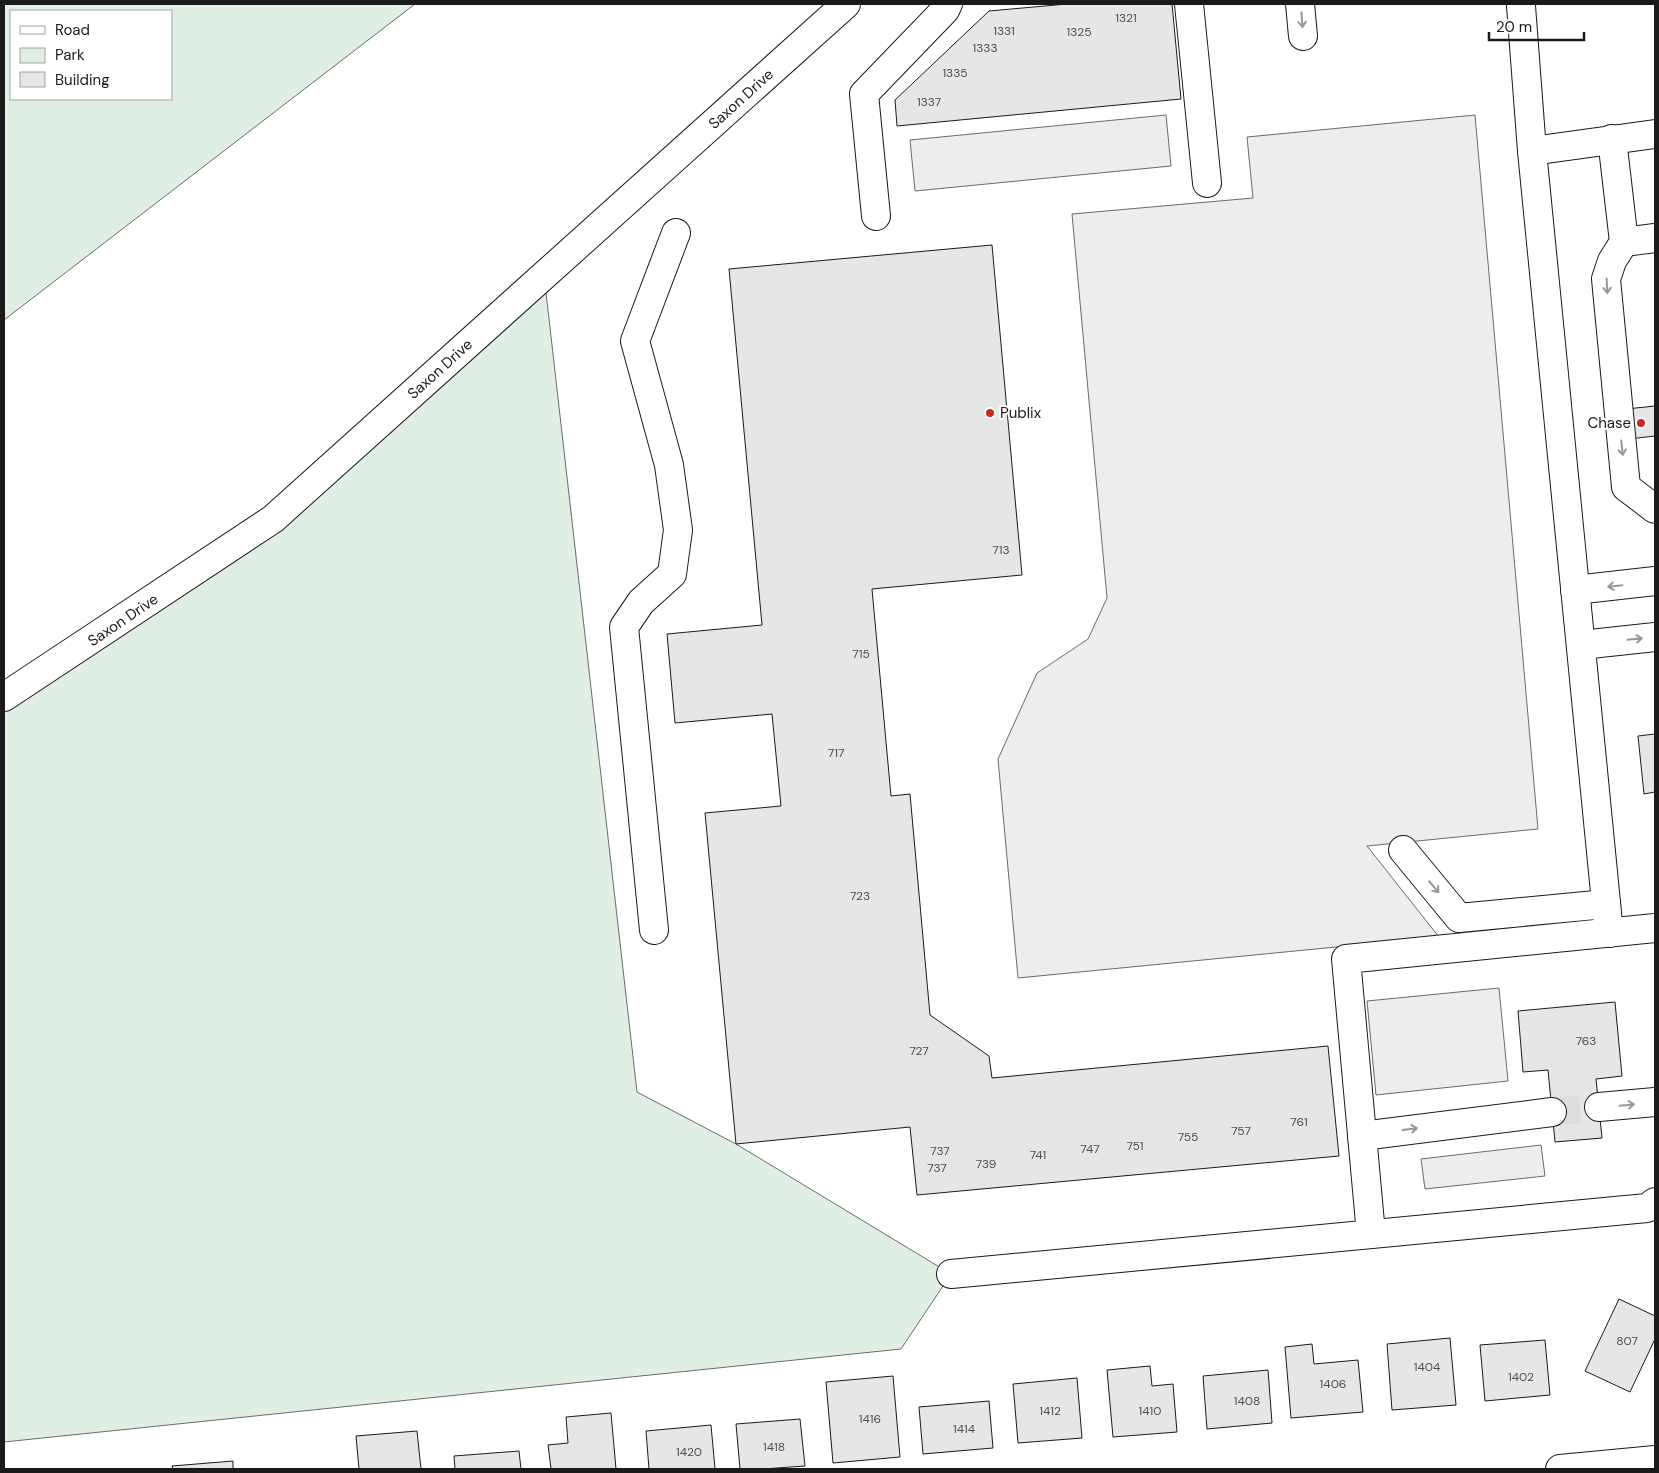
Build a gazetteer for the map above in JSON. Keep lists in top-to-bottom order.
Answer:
{
  "streets": {
    "street": ["Saxon Drive"]
  },
  "places": ["Publix", "Chase"],
  "house_numbers": [
    "1321",
    "1331",
    "1325",
    "1333",
    "1335",
    "1337",
    "713",
    "715",
    "717",
    "723",
    "763",
    "727",
    "761",
    "757",
    "755",
    "751",
    "747",
    "737",
    "741",
    "739",
    "737",
    "807",
    "1404",
    "1402",
    "1406",
    "1408",
    "1412",
    "1410",
    "1416",
    "1414",
    "1418",
    "1420"
  ],
  "legend": ["Road", "Park", "Building"],
  "scale_bar": "20 m"
}
